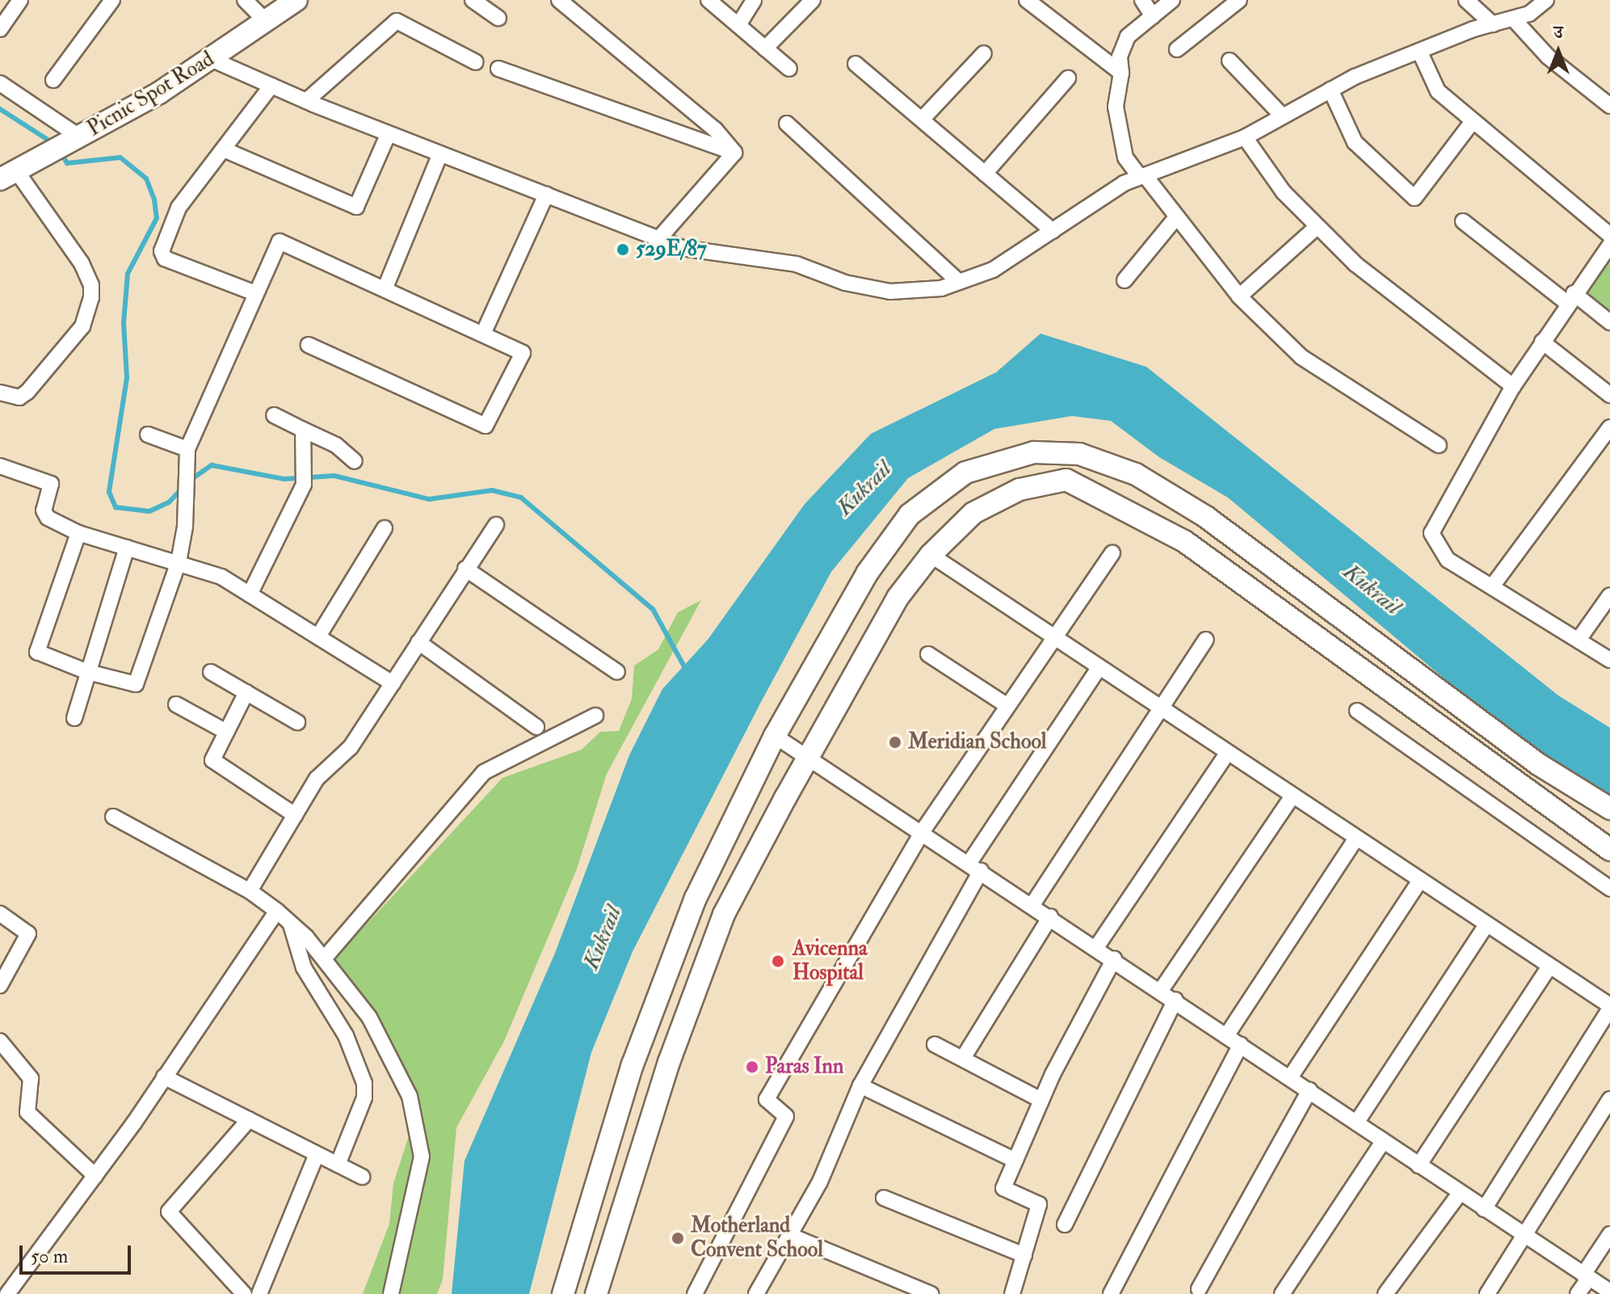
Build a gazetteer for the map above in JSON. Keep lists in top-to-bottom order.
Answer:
{
  "streets": {
    "street": ["Picnic Spot Road"]
  },
  "water": ["Kukrail"],
  "places": [
    "529E/87",
    "Meridian School",
    "Avicenna Hospital",
    "Paras Inn",
    "Motherland Convent School"
  ],
  "scale_bar": "50 m",
  "north": "top"
}
